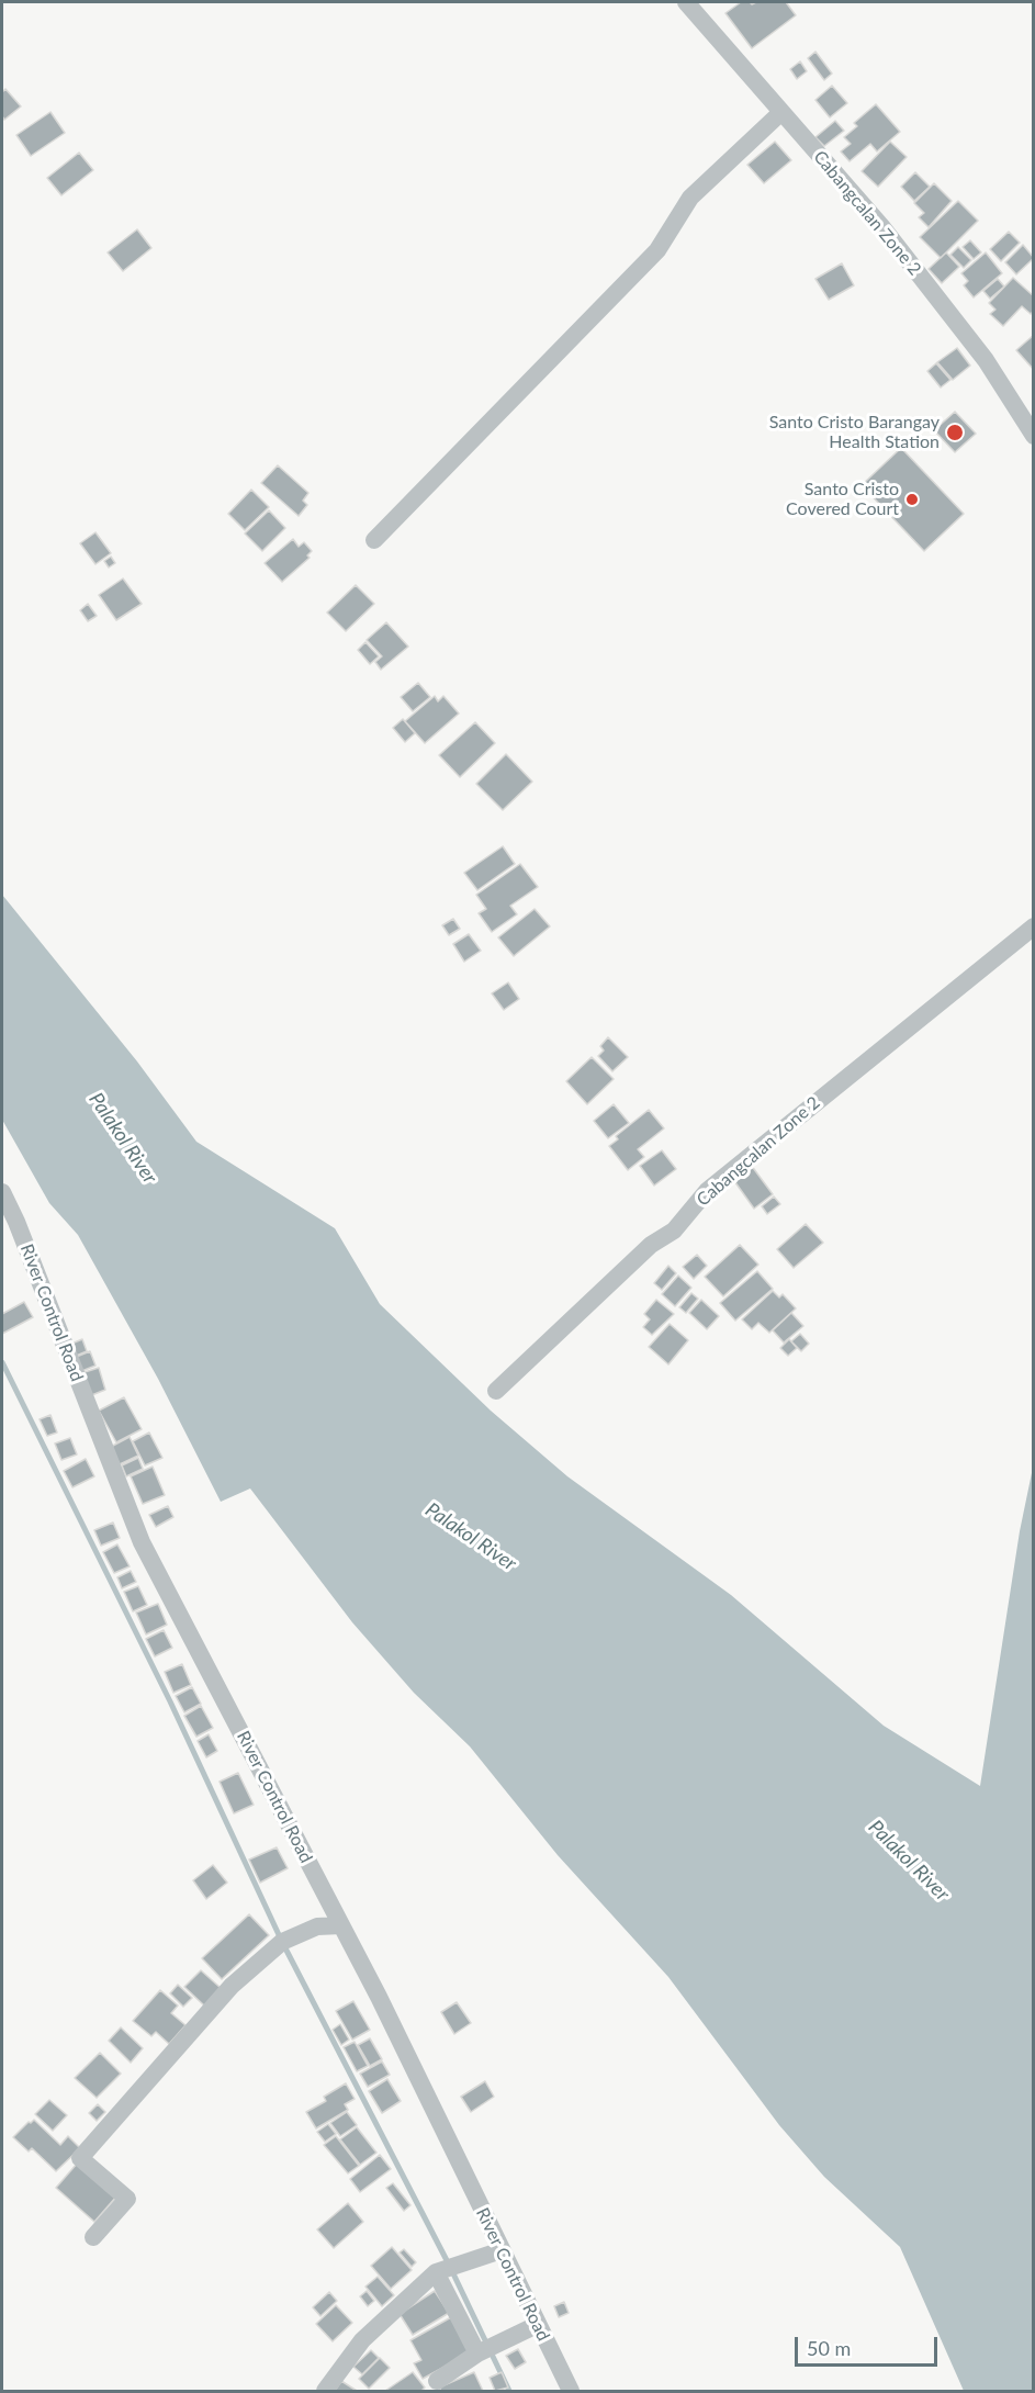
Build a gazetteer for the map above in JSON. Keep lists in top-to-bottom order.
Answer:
{
  "streets": {
    "street": ["Cabangcalan Zone 2", "River Control Road"]
  },
  "water": ["Palakol River"],
  "places": ["Santo Cristo Barangay Health Station", "Santo Cristo Covered Court"],
  "scale_bar": "50 m"
}
